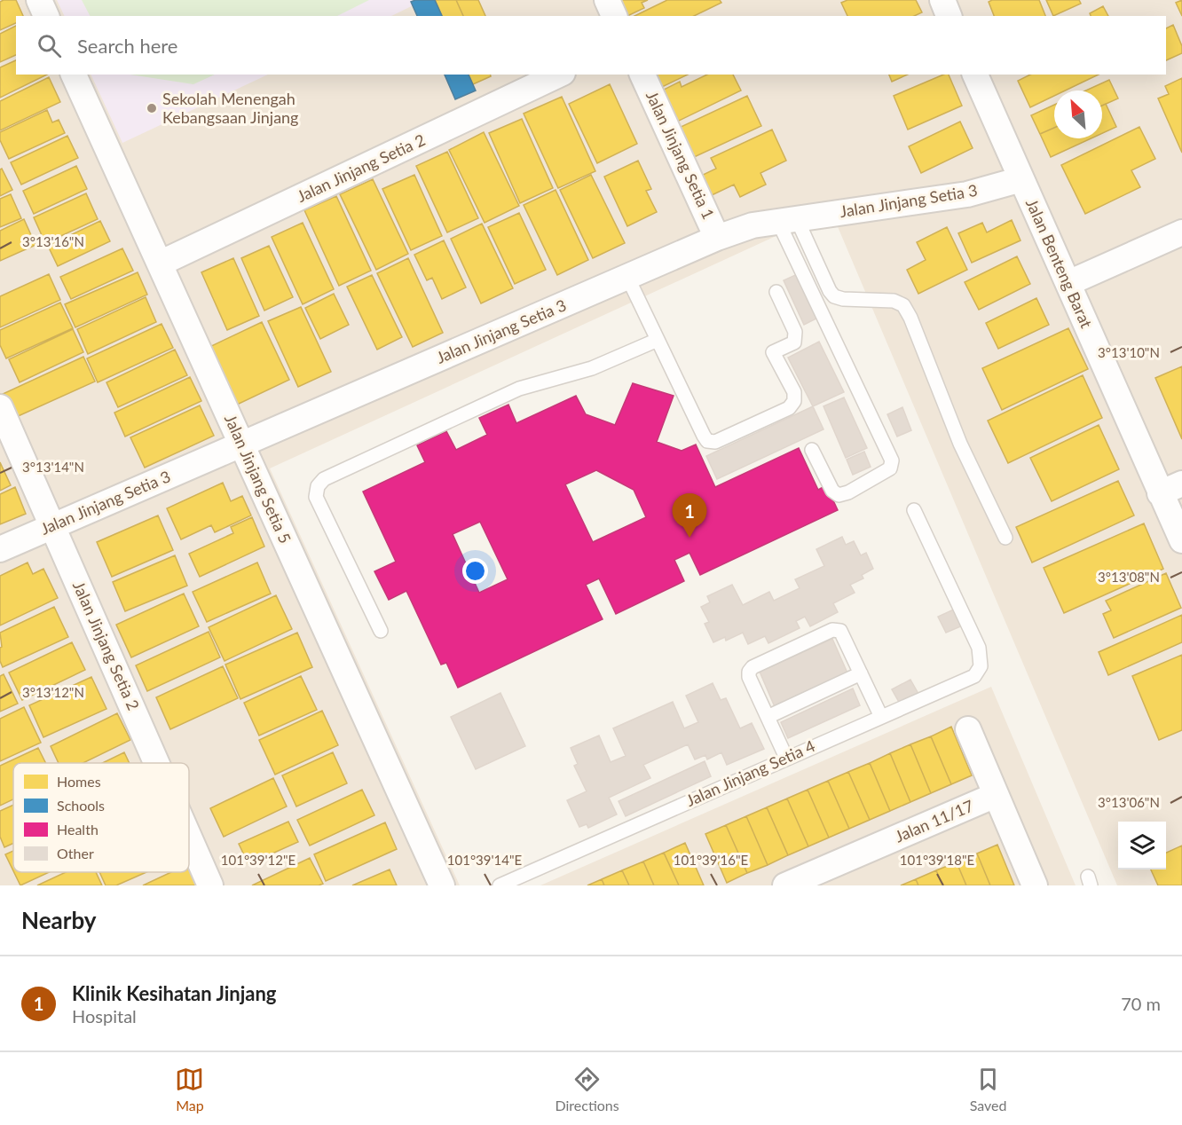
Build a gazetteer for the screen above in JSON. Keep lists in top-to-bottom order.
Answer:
{
  "streets": {
    "street": [
      "Jalan Jinjang Setia 1",
      "Jalan Jinjang Setia 2",
      "Jalan Jinjang Setia 3",
      "Jalan Benteng Barat",
      "Jalan Jinjang Setia 5",
      "Jalan 11/17"
    ],
    "lane": ["Jalan Jinjang Setia 4"]
  },
  "crossings": [
    ["Jalan Jinjang Setia 1", "Jalan Jinjang Setia 3"],
    ["Jalan Jinjang Setia 2", "Jalan Jinjang Setia 3"],
    ["Jalan Jinjang Setia 2", "Jalan Jinjang Setia 5"],
    ["Jalan Jinjang Setia 3", "Jalan Benteng Barat"],
    ["Jalan Jinjang Setia 3", "Jalan Jinjang Setia 5"]
  ],
  "places": ["Sekolah Menengah Kebangsaan Jinjang"],
  "legend": [
    "Homes",
    "Schools",
    "Health",
    "Other"
  ],
  "north": "top left",
  "page": {
    "search": "Search here",
    "pins": "1",
    "heading": "Nearby",
    "list": [
      {
        "mark": "1",
        "name": "Klinik Kesihatan Jinjang",
        "note": "Hospital",
        "value": "70 m"
      }
    ],
    "nav": ["Map", "Directions", "Saved"]
  },
  "coordinates": [
    "3°13'16\"N",
    "3°13'10\"N",
    "3°13'14\"N",
    "3°13'08\"N",
    "3°13'12\"N",
    "3°13'06\"N",
    "101°39'12\"E",
    "101°39'14\"E",
    "101°39'16\"E",
    "101°39'18\"E"
  ]
}
